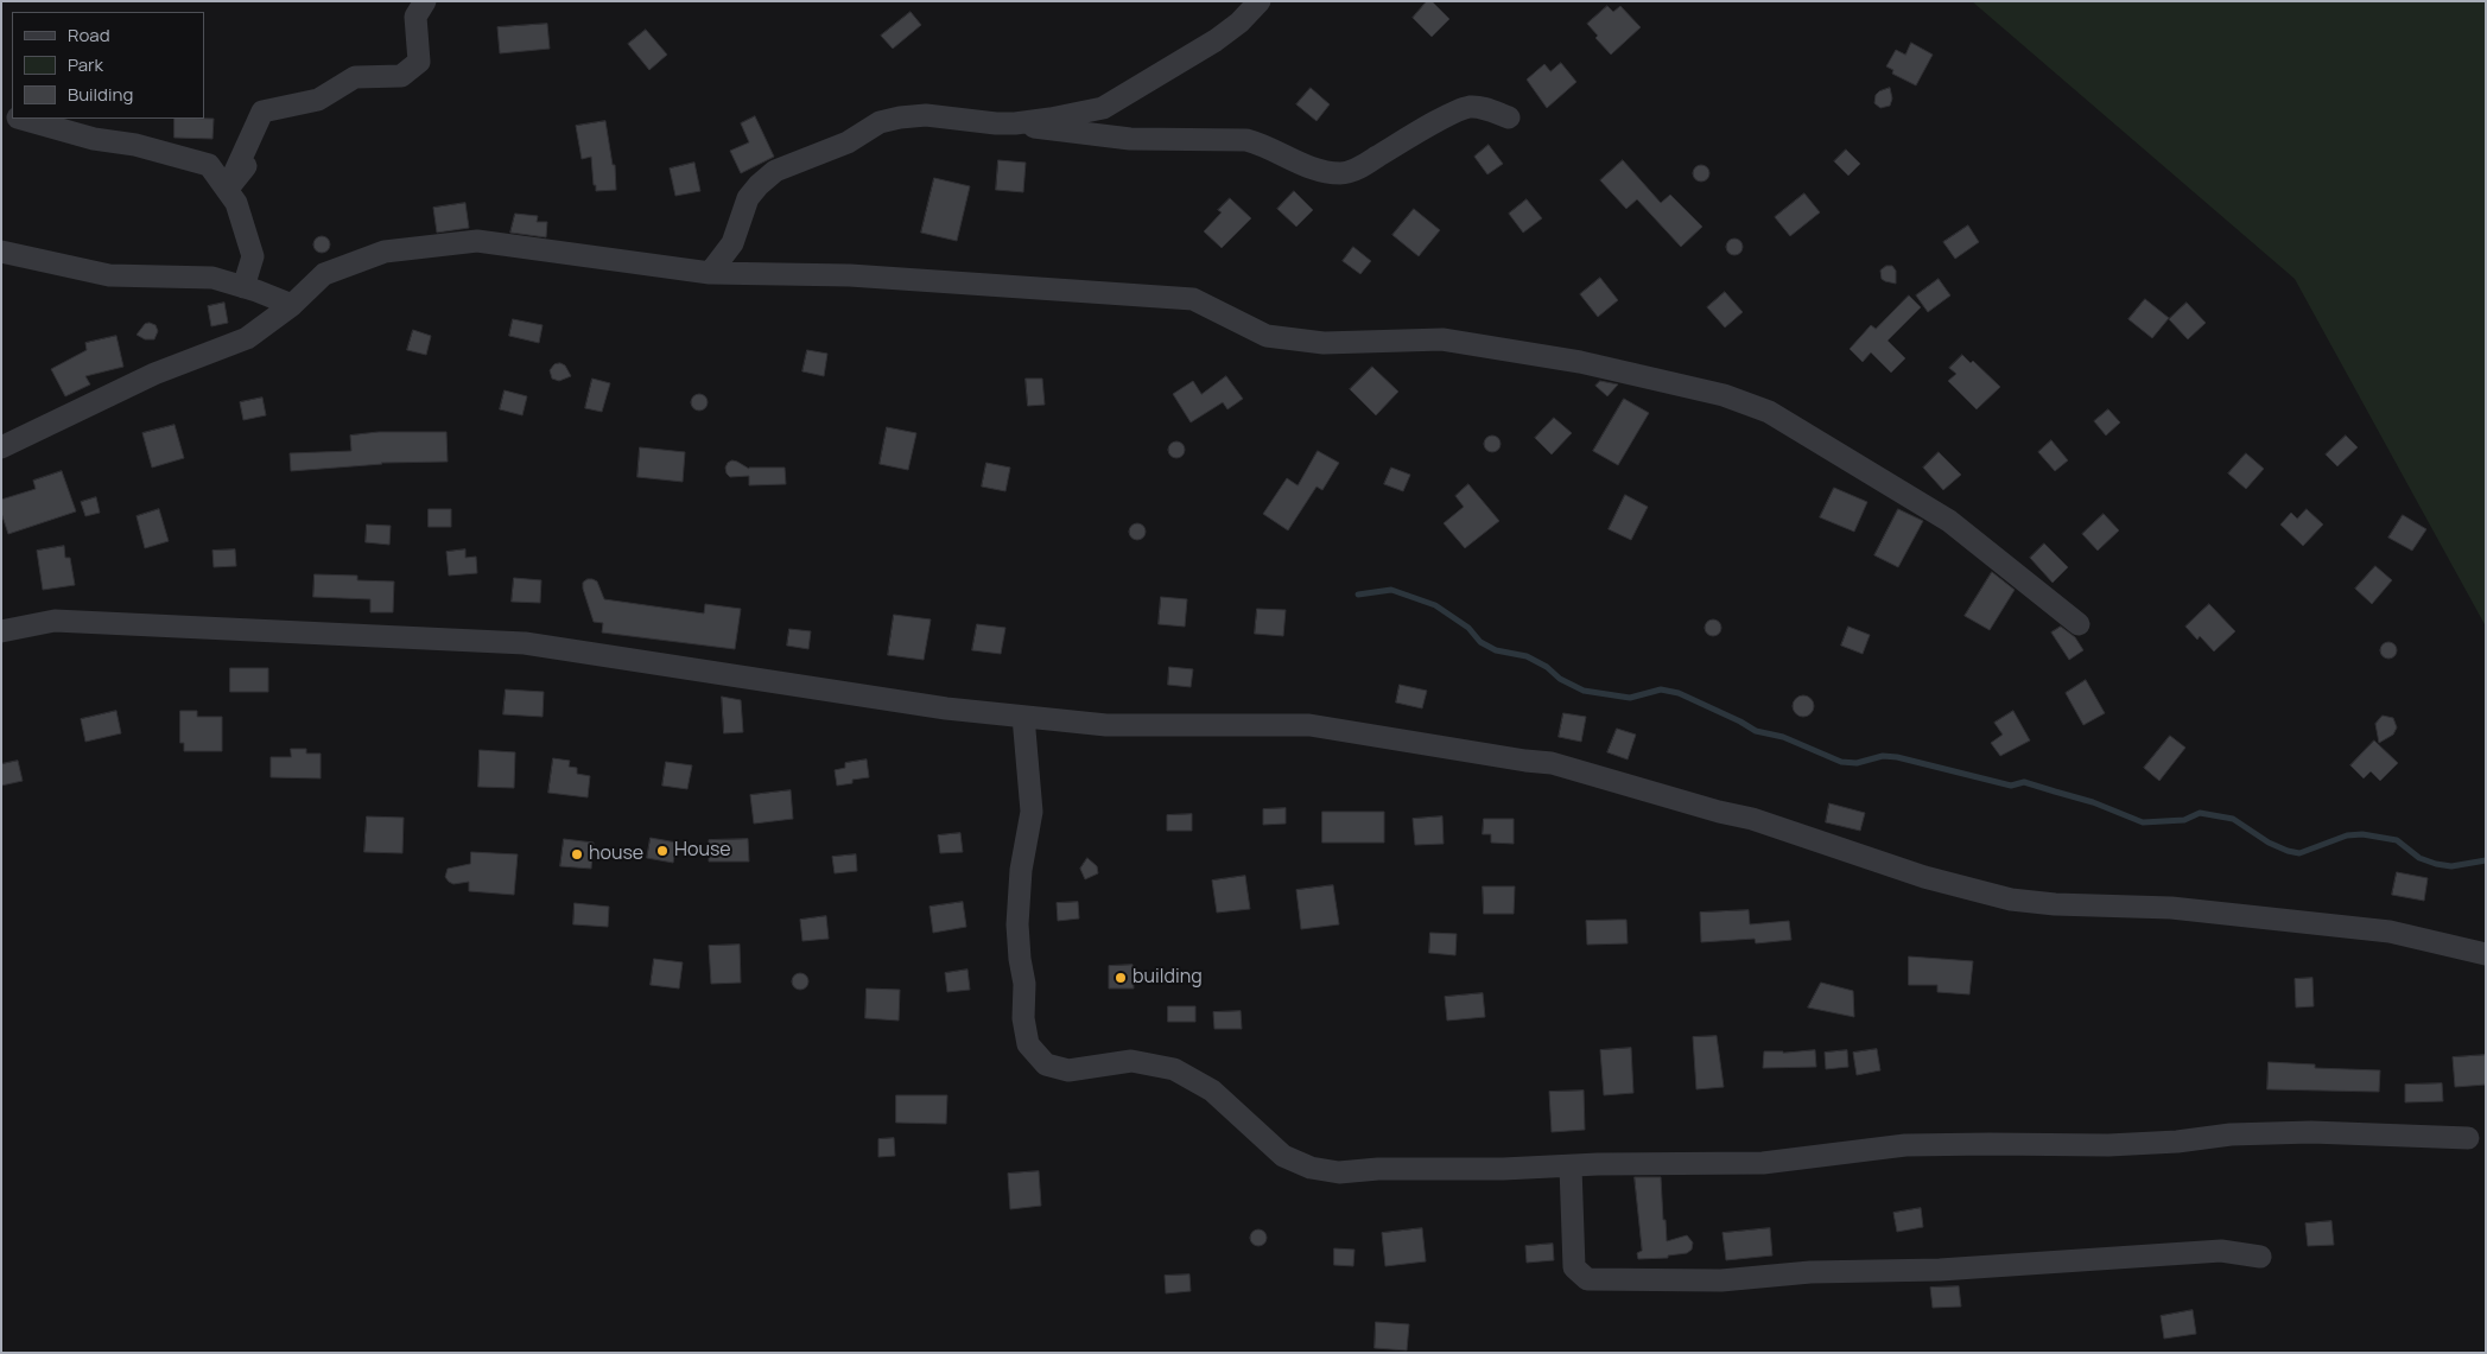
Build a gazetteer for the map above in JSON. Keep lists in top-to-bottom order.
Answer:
{
  "places": ["House", "house", "building"],
  "legend": ["Road", "Park", "Building"]
}
